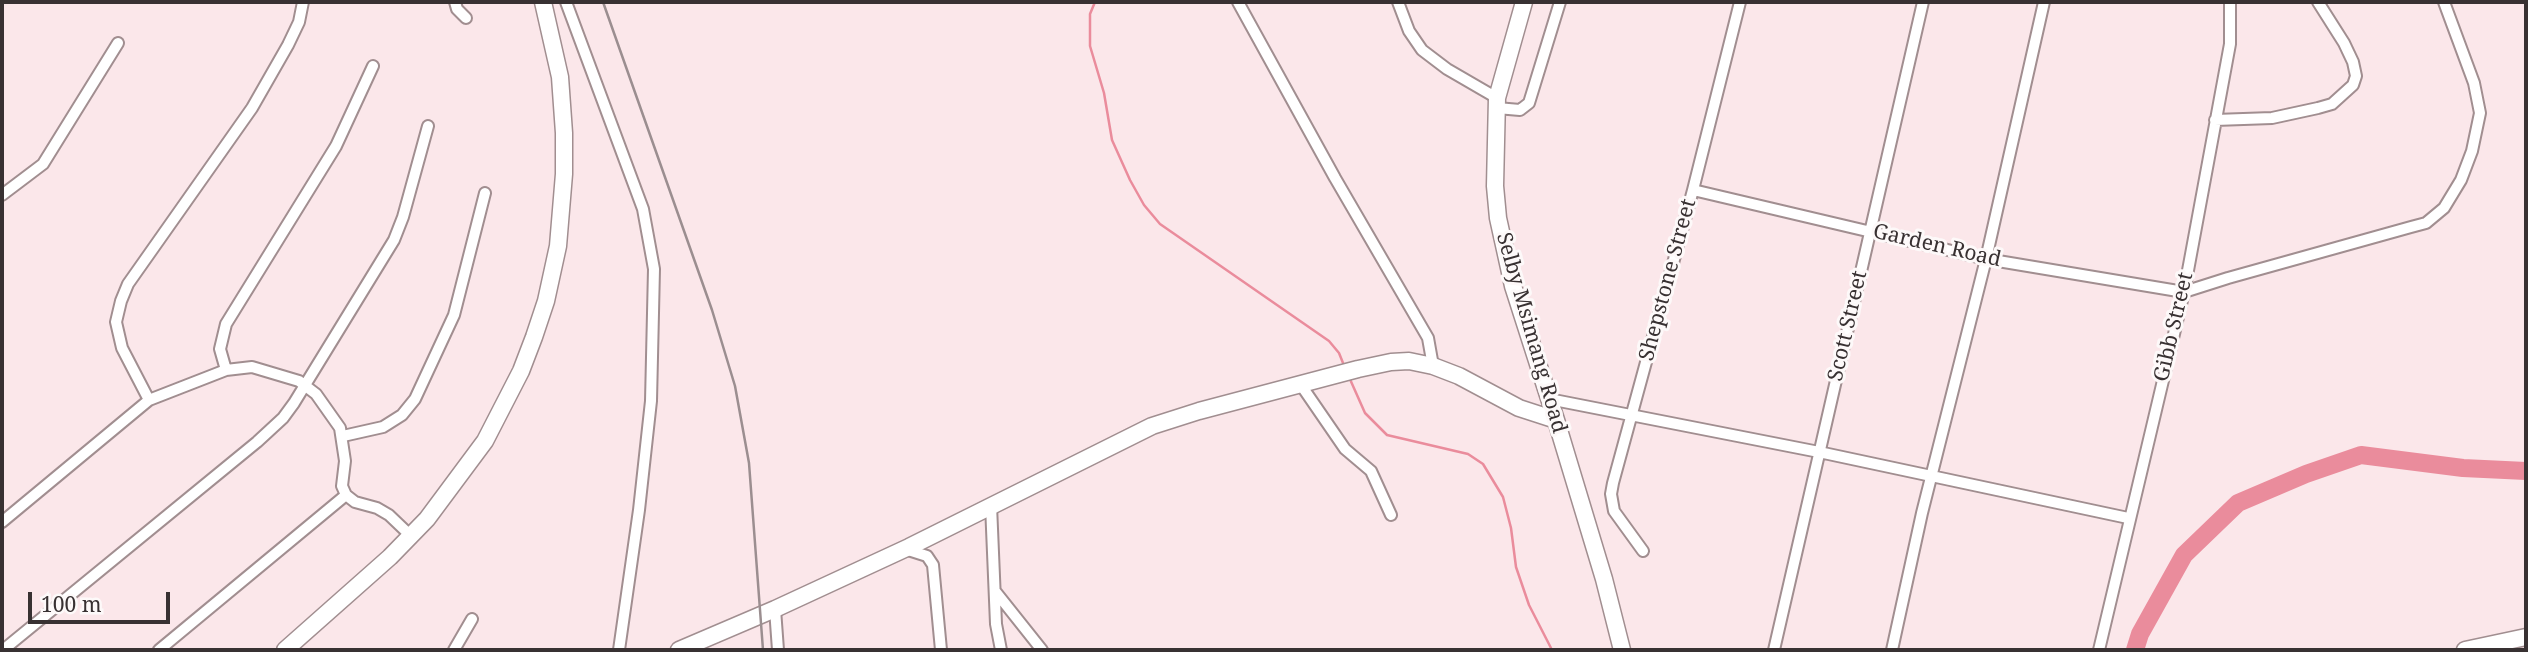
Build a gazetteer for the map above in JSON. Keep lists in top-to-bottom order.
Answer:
{
  "streets": {
    "street": [
      "Garden Road",
      "Shepstone Street",
      "Scott Street",
      "Gibb Street",
      "Selby Msimang Road"
    ]
  },
  "crossings": [
    ["Garden Road", "Shepstone Street"],
    ["Garden Road", "Scott Street"],
    ["Garden Road", "Gibb Street"]
  ],
  "scale_bar": "100 m"
}
